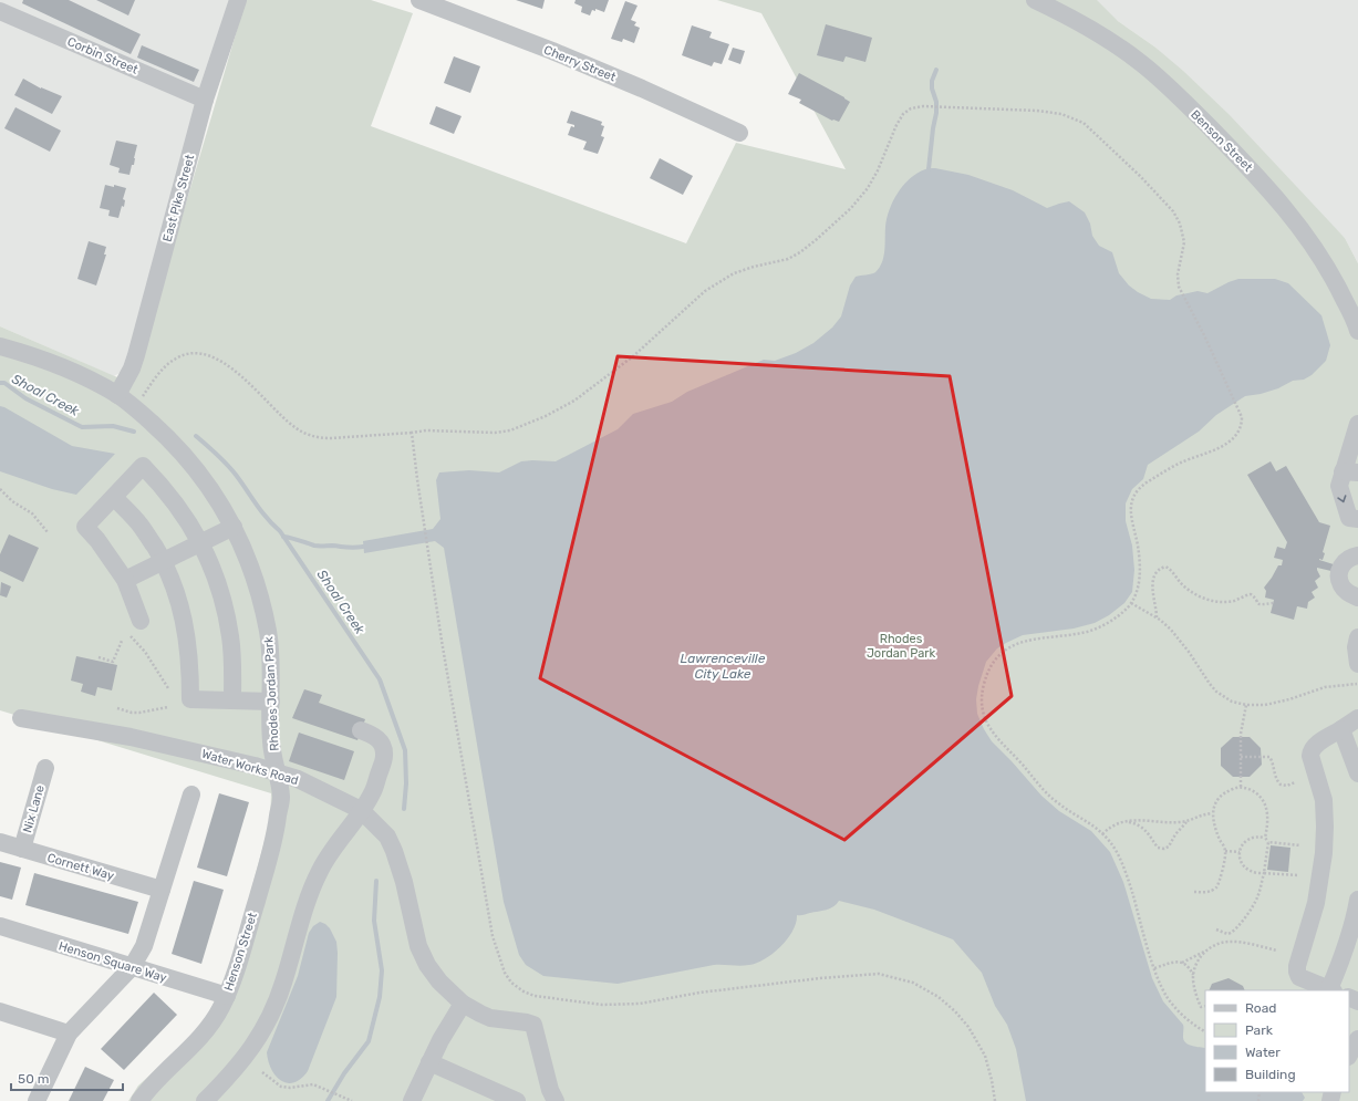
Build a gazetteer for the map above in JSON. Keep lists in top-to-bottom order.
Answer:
{
  "streets": {
    "street": [
      "Corbin Street",
      "Cherry Street",
      "Benson Street",
      "East Pike Street",
      "Rhodes Jordan Park",
      "Water Works Road",
      "Nix Lane",
      "Cornett Way",
      "Henson Street",
      "Henson Square Way"
    ]
  },
  "crossings": [
    ["Corbin Street", "East Pike Street"],
    ["East Pike Street", "Rhodes Jordan Park"],
    ["Rhodes Jordan Park", "Water Works Road"],
    ["Rhodes Jordan Park", "Henson Street"],
    ["Water Works Road", "Henson Street"],
    ["Nix Lane", "Cornett Way"],
    ["Henson Street", "Henson Square Way"]
  ],
  "water": ["Shoal Creek", "Lawrenceville City Lake"],
  "parks": ["Rhodes Jordan Park"],
  "legend": [
    "Road",
    "Park",
    "Water",
    "Building"
  ],
  "scale_bar": "50 m"
}
